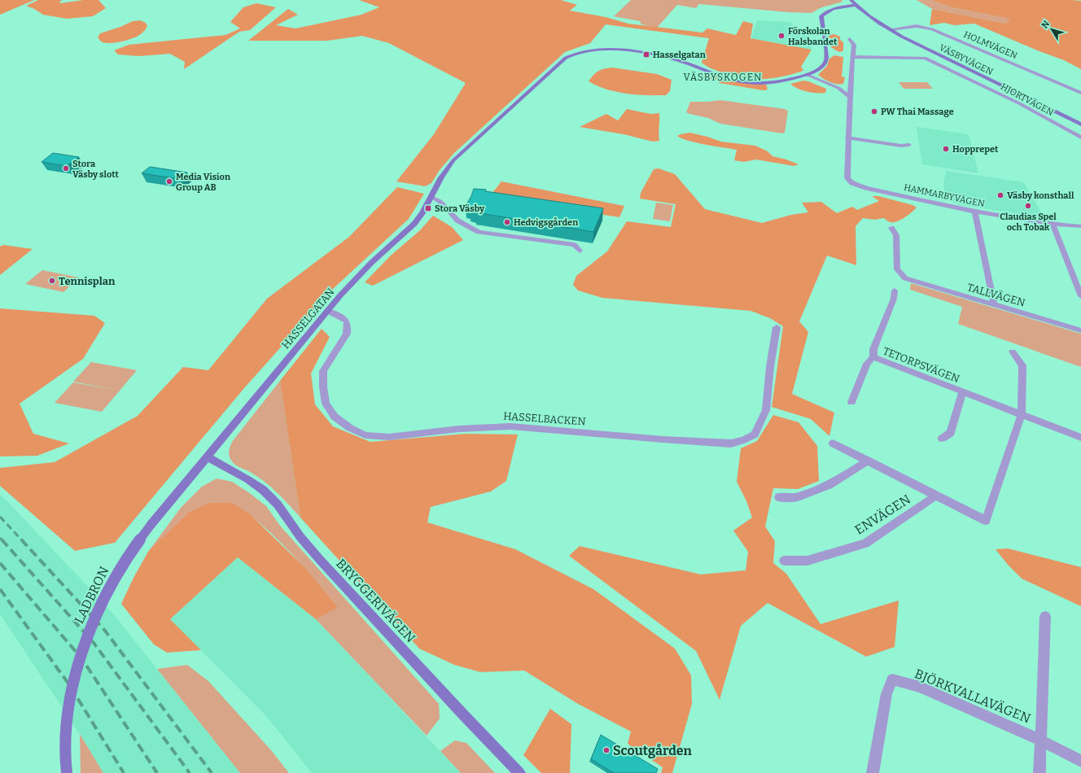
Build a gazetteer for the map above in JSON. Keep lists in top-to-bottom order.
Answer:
{
  "streets": {
    "street": [
      "HOLMVÄGEN",
      "VÄSBYVÄGEN",
      "HJORTVÄGEN",
      "HAMMARBYVÄGEN",
      "TALLVÄGEN",
      "HASSELGATAN",
      "TETORPSVÄGEN",
      "HASSELBACKEN",
      "ENVÄGEN",
      "LADBRON",
      "BRYGGERIVÄGEN",
      "BJÖRKVALLAVÄGEN"
    ]
  },
  "crossings": [
    ["HOLMVÄGEN", "VÄSBYVÄGEN"],
    ["VÄSBYVÄGEN", "HASSELGATAN"],
    ["HJORTVÄGEN", "HAMMARBYVÄGEN"],
    ["HASSELGATAN", "HASSELBACKEN"],
    ["HASSELGATAN", "LADBRON"],
    ["HASSELGATAN", "BRYGGERIVÄGEN"],
    ["TETORPSVÄGEN", "ENVÄGEN"],
    ["LADBRON", "BRYGGERIVÄGEN"]
  ],
  "districts": ["VÄSBYSKOGEN"],
  "places": {
    "other": [
      "Förskolan Halsbandet",
      "PW Thai Massage",
      "Hopprepet",
      "Stora Väsby slott",
      "Media Vision Group AB",
      "Väsby konsthall",
      "Claudias Spel och Tobak",
      "Hedvigsgården",
      "Tennisplan",
      "Scoutgården"
    ],
    "transit": ["Hasselgatan", "Stora Väsby"]
  },
  "north": "top left"
}
